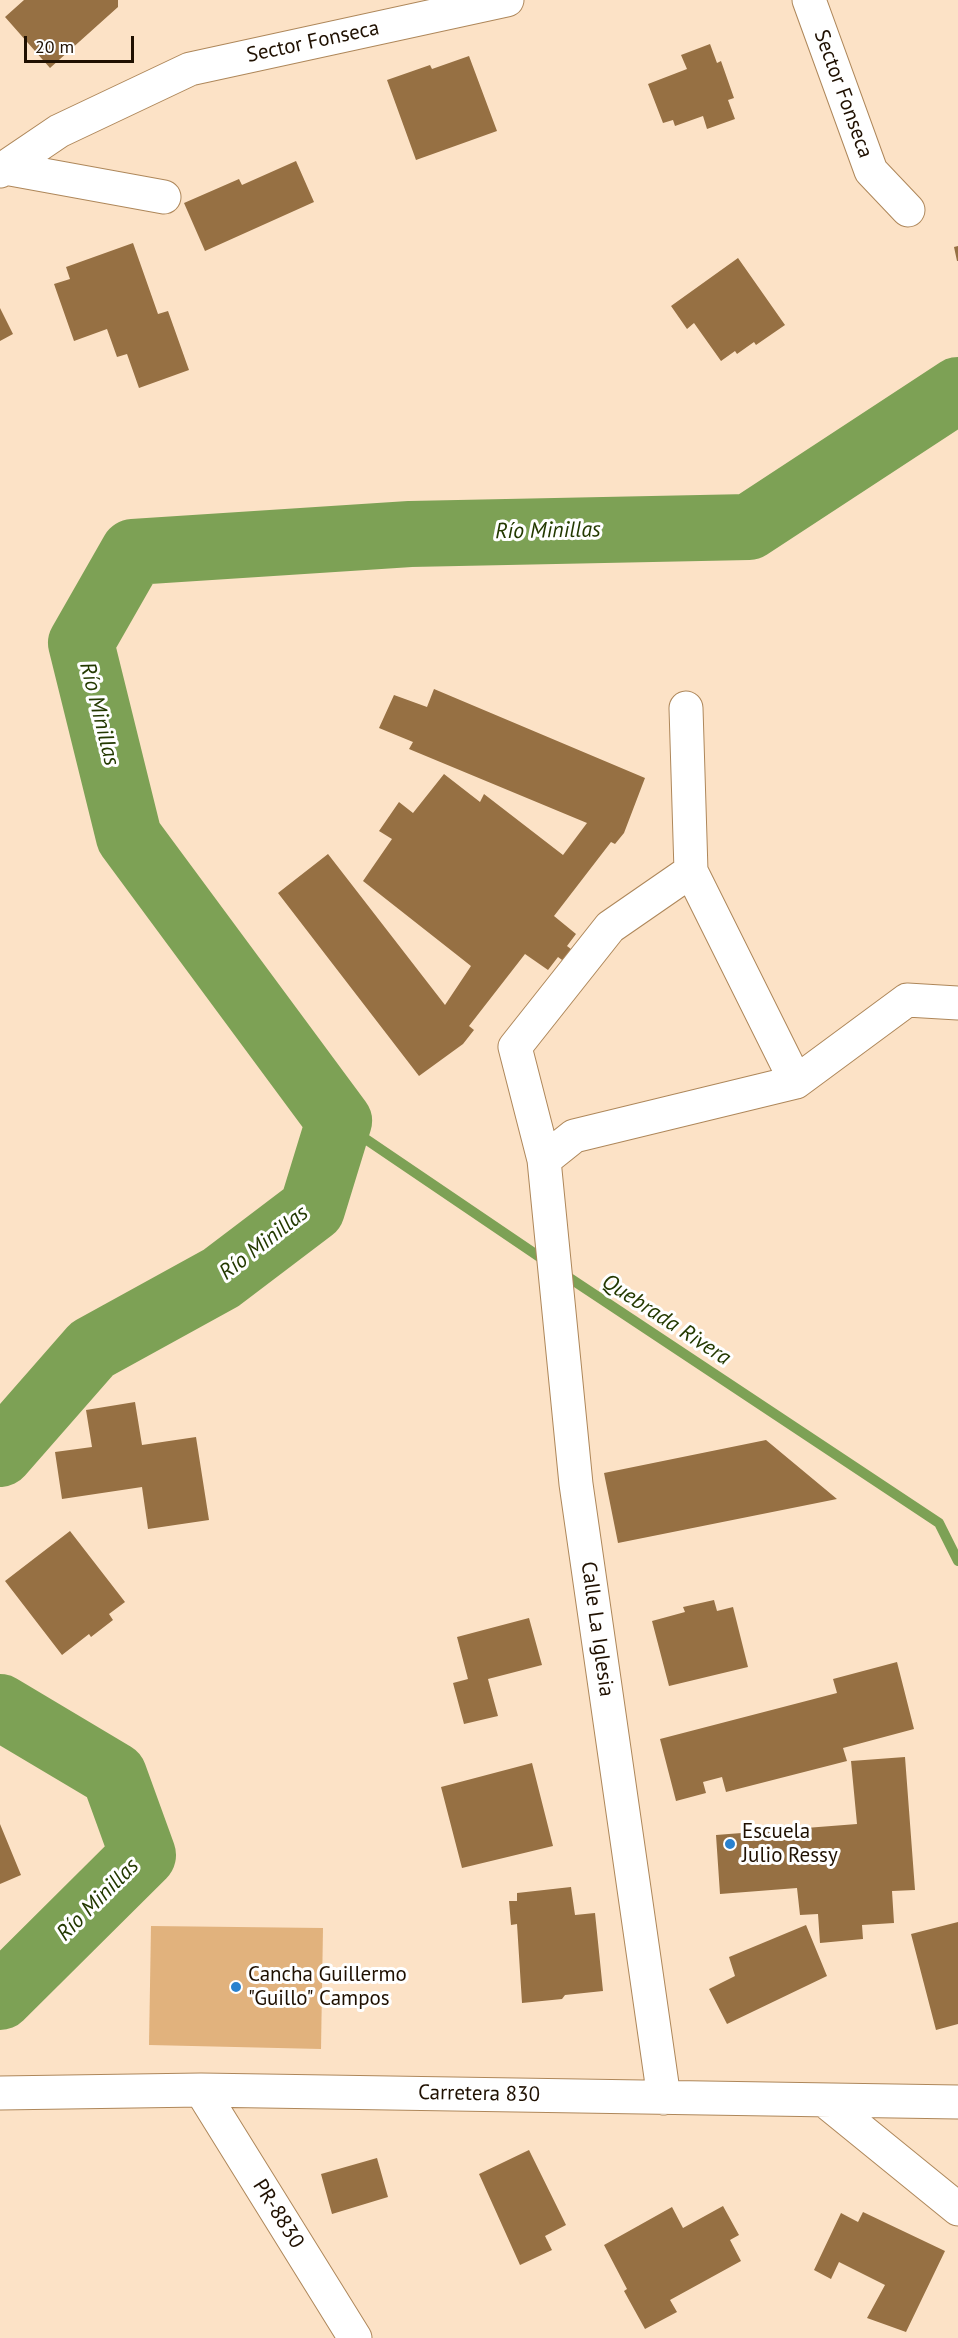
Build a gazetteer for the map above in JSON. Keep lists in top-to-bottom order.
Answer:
{
  "streets": {
    "street": [
      "Sector Fonseca",
      "Calle La Iglesia",
      "Carretera 830",
      "PR-8830"
    ]
  },
  "crossings": [
    ["Calle La Iglesia", "Carretera 830"],
    ["Carretera 830", "PR-8830"]
  ],
  "water": ["Río Minillas", "Quebrada Rivera"],
  "places": ["Escuela Julio Ressy", "Cancha Guillermo \"Guillo\" Campos"],
  "scale_bar": "20 m"
}
